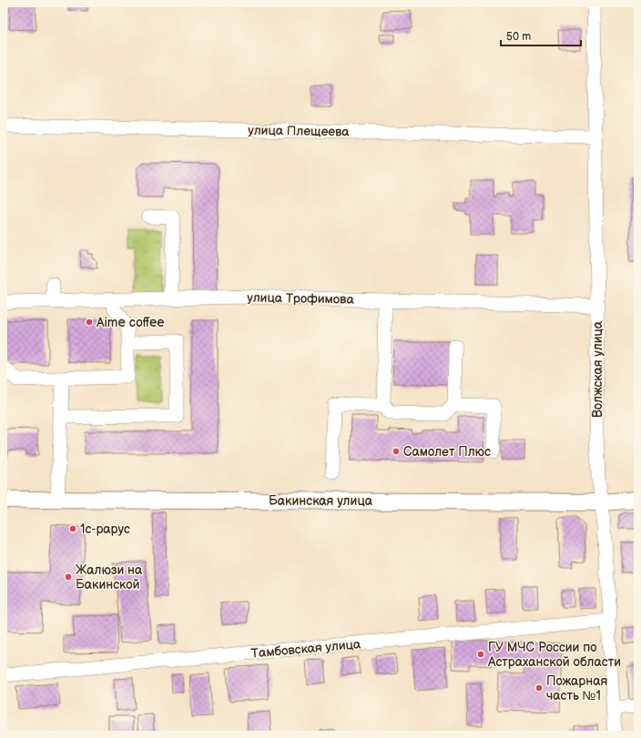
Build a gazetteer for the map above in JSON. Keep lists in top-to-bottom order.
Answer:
{
  "streets": {
    "main road": ["Бакинская улица"],
    "street": [
      "улица Плещеева",
      "улица Трофимова",
      "Волжская улица",
      "Тамбовская улица"
    ]
  },
  "crossings": [
    ["улица Плещеева", "Волжская улица"],
    ["улица Трофимова", "Волжская улица"],
    ["Волжская улица", "Бакинская улица"],
    ["Волжская улица", "Тамбовская улица"]
  ],
  "places": [
    "Aime coffee",
    "Самолет Плюс",
    "1с-рарус",
    "Жалюзи на Бакинской",
    "ГУ МЧС России по Астраханской области",
    "Пожарная часть №1"
  ],
  "scale_bar": "50 m"
}
